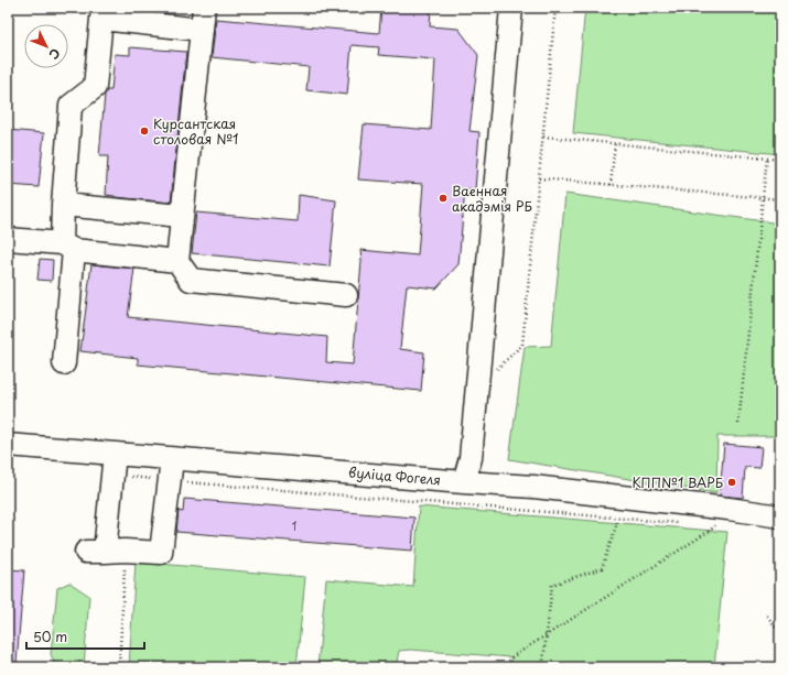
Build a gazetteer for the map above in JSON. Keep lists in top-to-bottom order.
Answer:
{
  "streets": {
    "street": ["вуліца Фогеля"]
  },
  "places": ["Курсантская столовая №1", "Ваенная акадэмія РБ", "КПП№1 ВАРБ"],
  "house_numbers": ["1"],
  "scale_bar": "50 m",
  "north": "bottom right"
}
